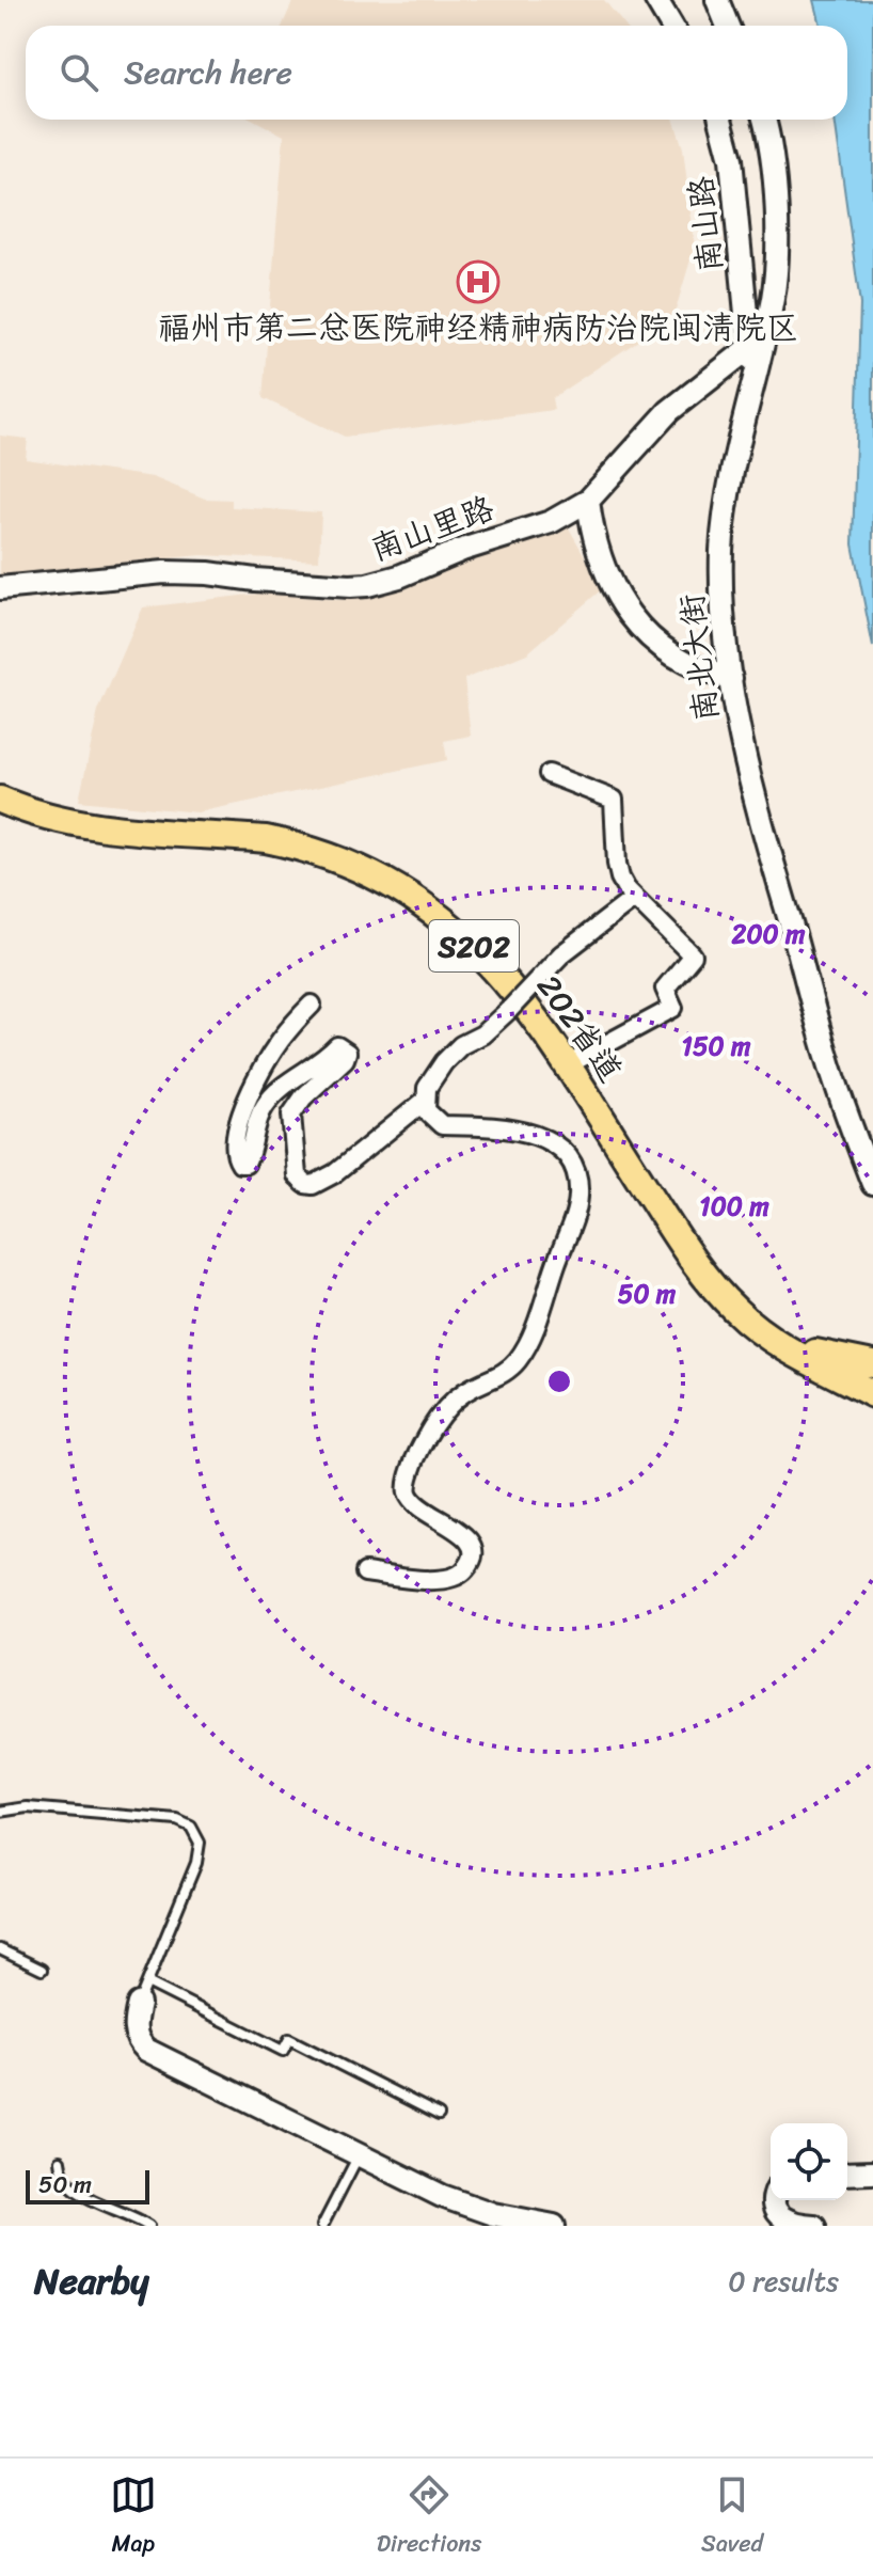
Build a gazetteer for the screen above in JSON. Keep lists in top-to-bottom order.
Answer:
{
  "streets": {
    "main road": ["S202", "202省道"],
    "street": ["南山路", "南山里路", "南北大街"]
  },
  "crossings": [
    ["南山路", "南山里路"],
    ["南山路", "南北大街"]
  ],
  "places": {
    "hospital": ["福州市第二总医院神经精神病防治院闽清院区"]
  },
  "scale_bar": "50 m",
  "page": {
    "search": "Search here",
    "scale": "50 m",
    "heading": ["Nearby", "0 results"],
    "nav": ["Map", "Directions", "Saved"]
  },
  "rings": [
    "200 m",
    "150 m",
    "100 m",
    "50 m"
  ]
}
